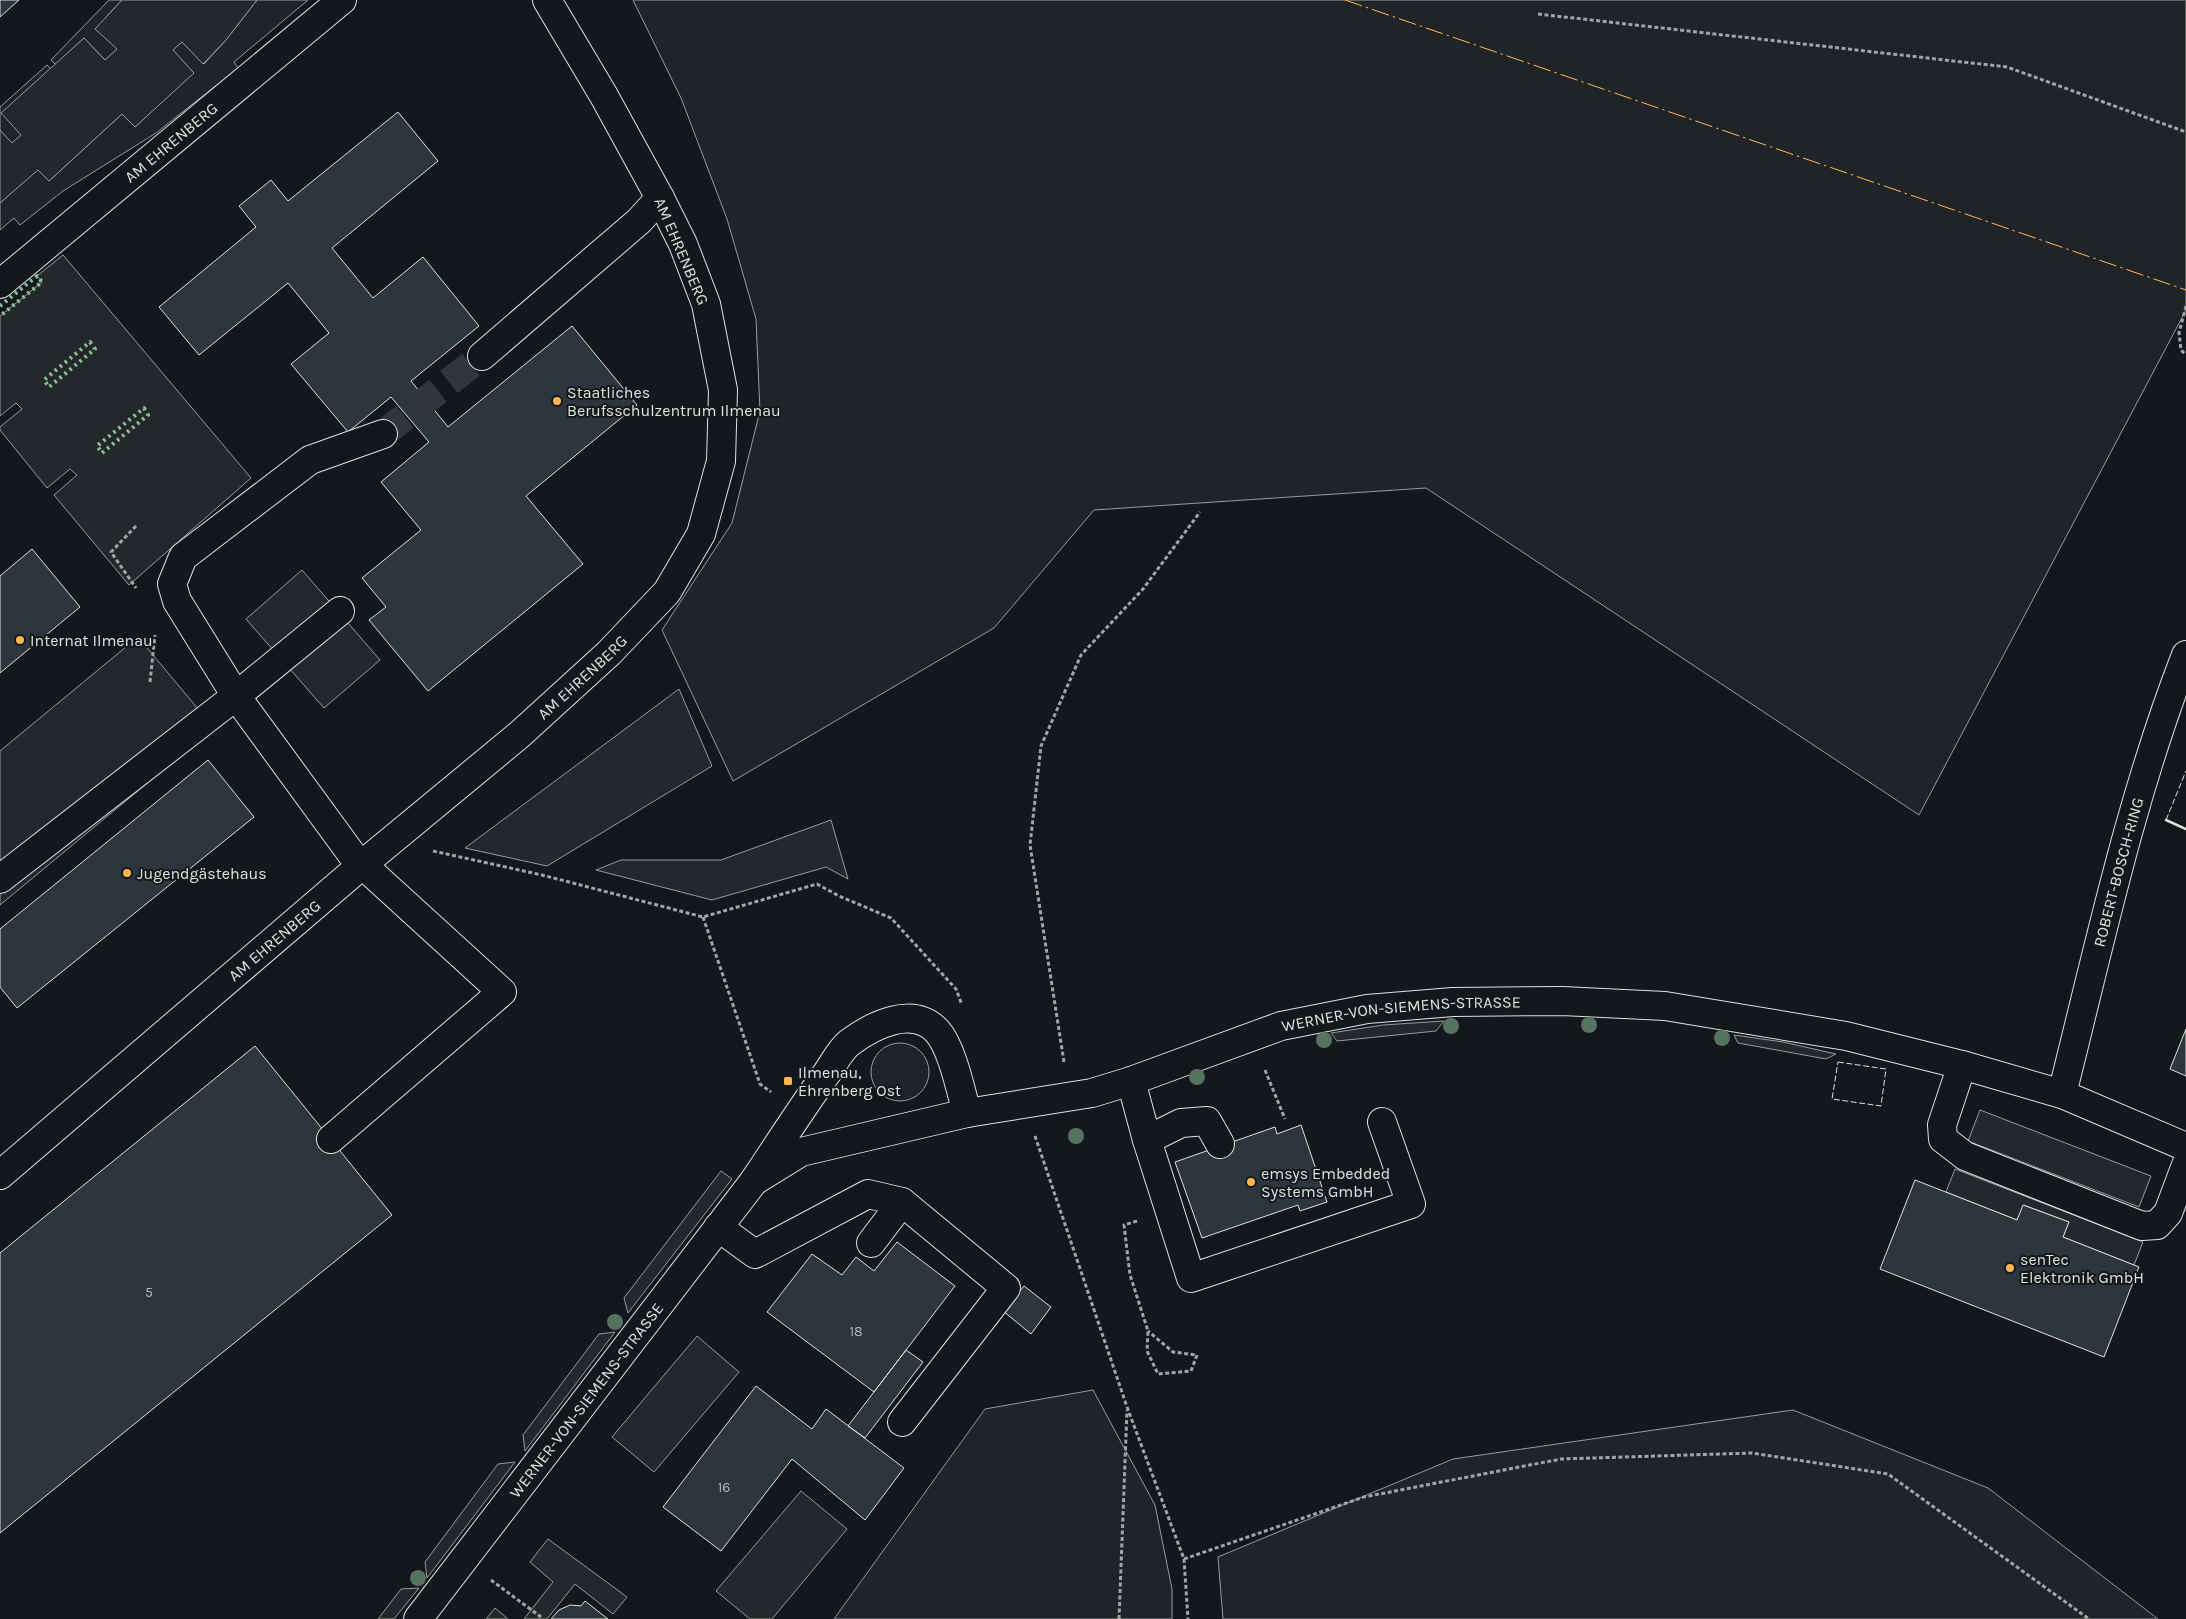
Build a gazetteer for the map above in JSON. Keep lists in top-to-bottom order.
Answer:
{
  "streets": {
    "street": ["AM EHRENBERG", "ROBERT-BOSCH-RING", "WERNER-VON-SIEMENS-STRASSE"]
  },
  "places": {
    "other": [
      "Staatliches Berufsschulzentrum Ilmenau",
      "Internat Ilmenau",
      "Jugendgästehaus",
      "emsys Embedded Systems GmbH",
      "senTec Elektronik GmbH"
    ],
    "transit": ["Ilmenau, Ehrenberg Ost"]
  },
  "house_numbers": ["5", "18", "16"]
}
